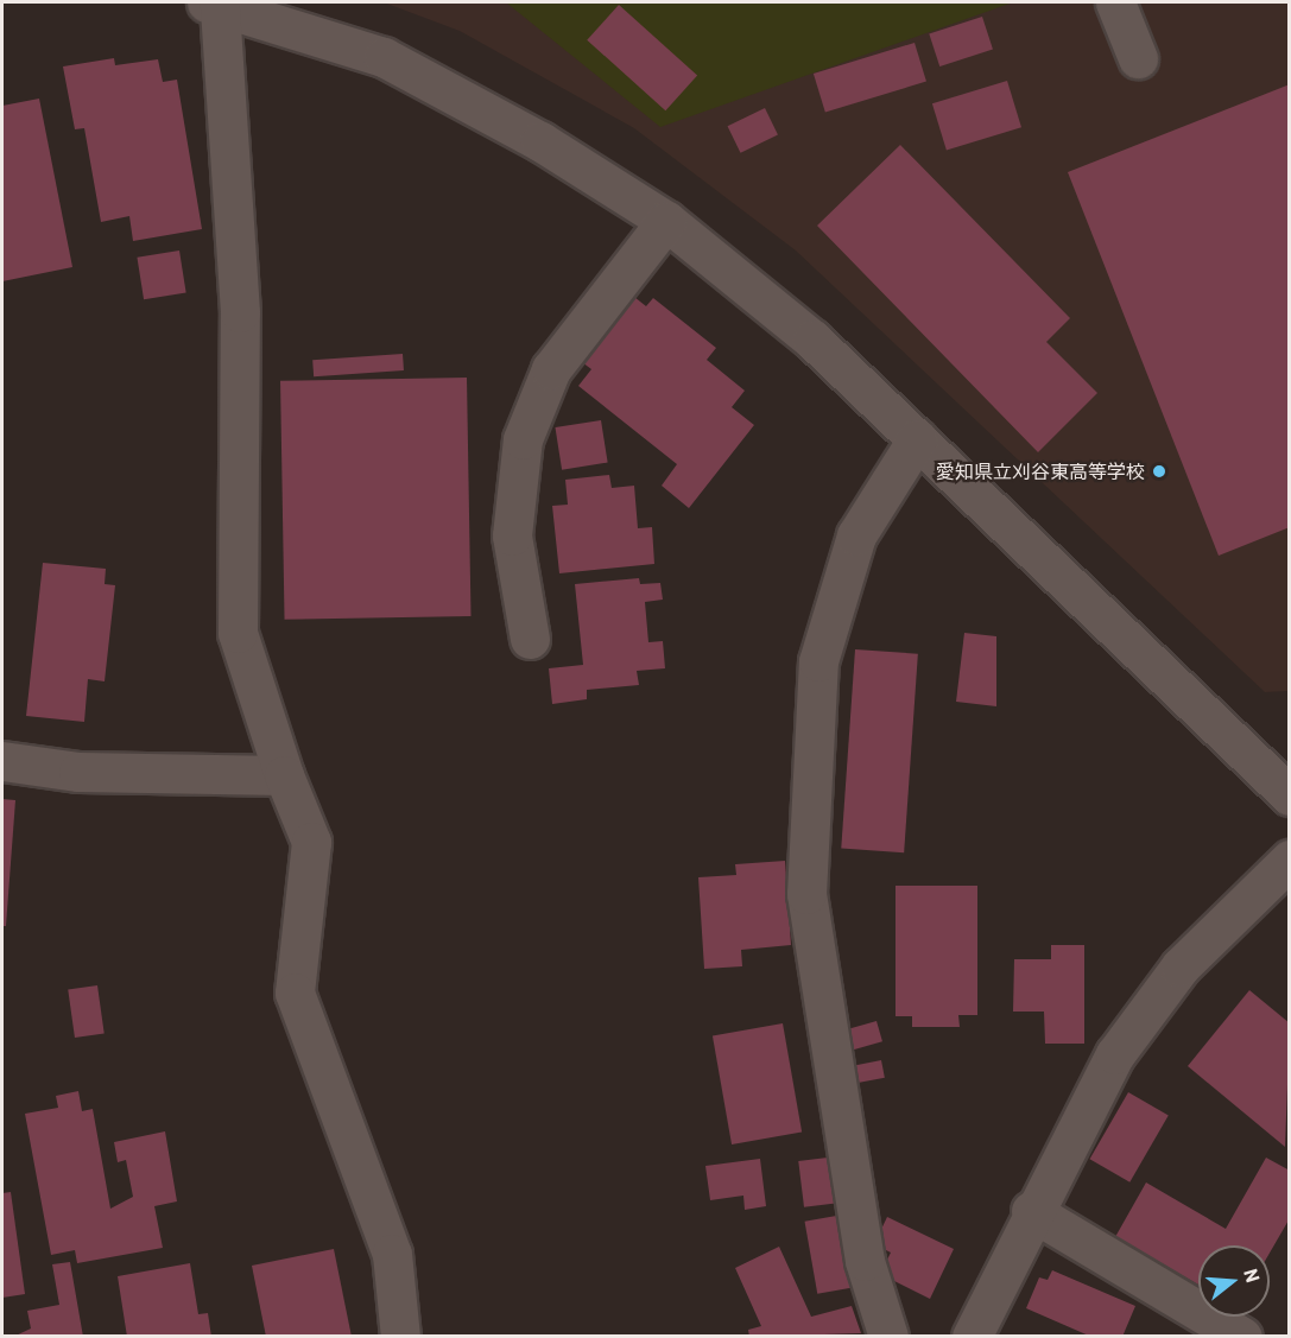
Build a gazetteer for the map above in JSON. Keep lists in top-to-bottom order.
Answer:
{
  "places": ["愛知県立刈谷東高等学校"],
  "north": "right"
}
